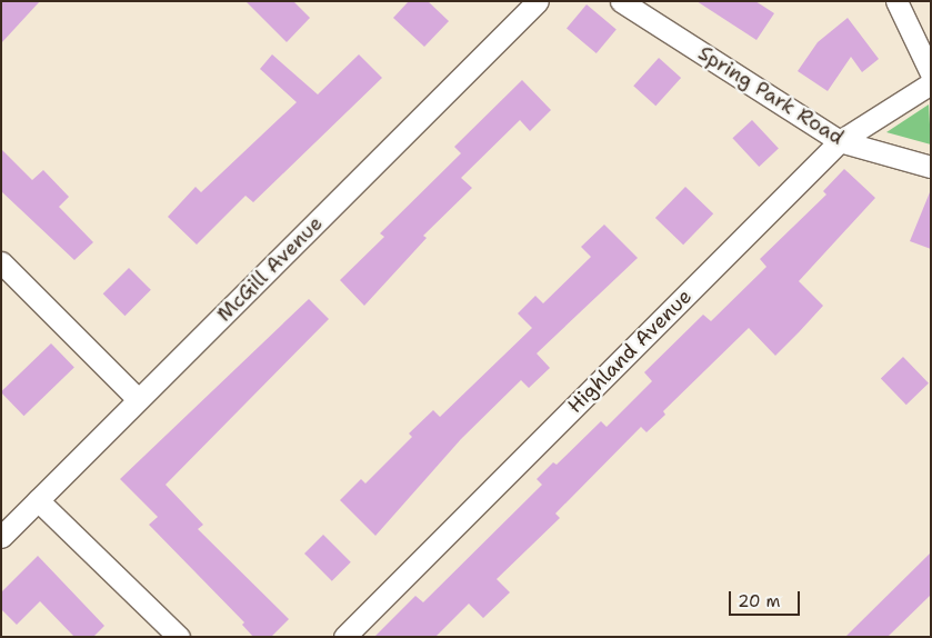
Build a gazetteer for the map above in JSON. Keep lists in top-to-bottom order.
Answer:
{
  "streets": {
    "street": ["Spring Park Road", "McGill Avenue", "Highland Avenue"]
  },
  "crossings": [
    ["Spring Park Road", "Highland Avenue"]
  ],
  "scale_bar": "20 m"
}
